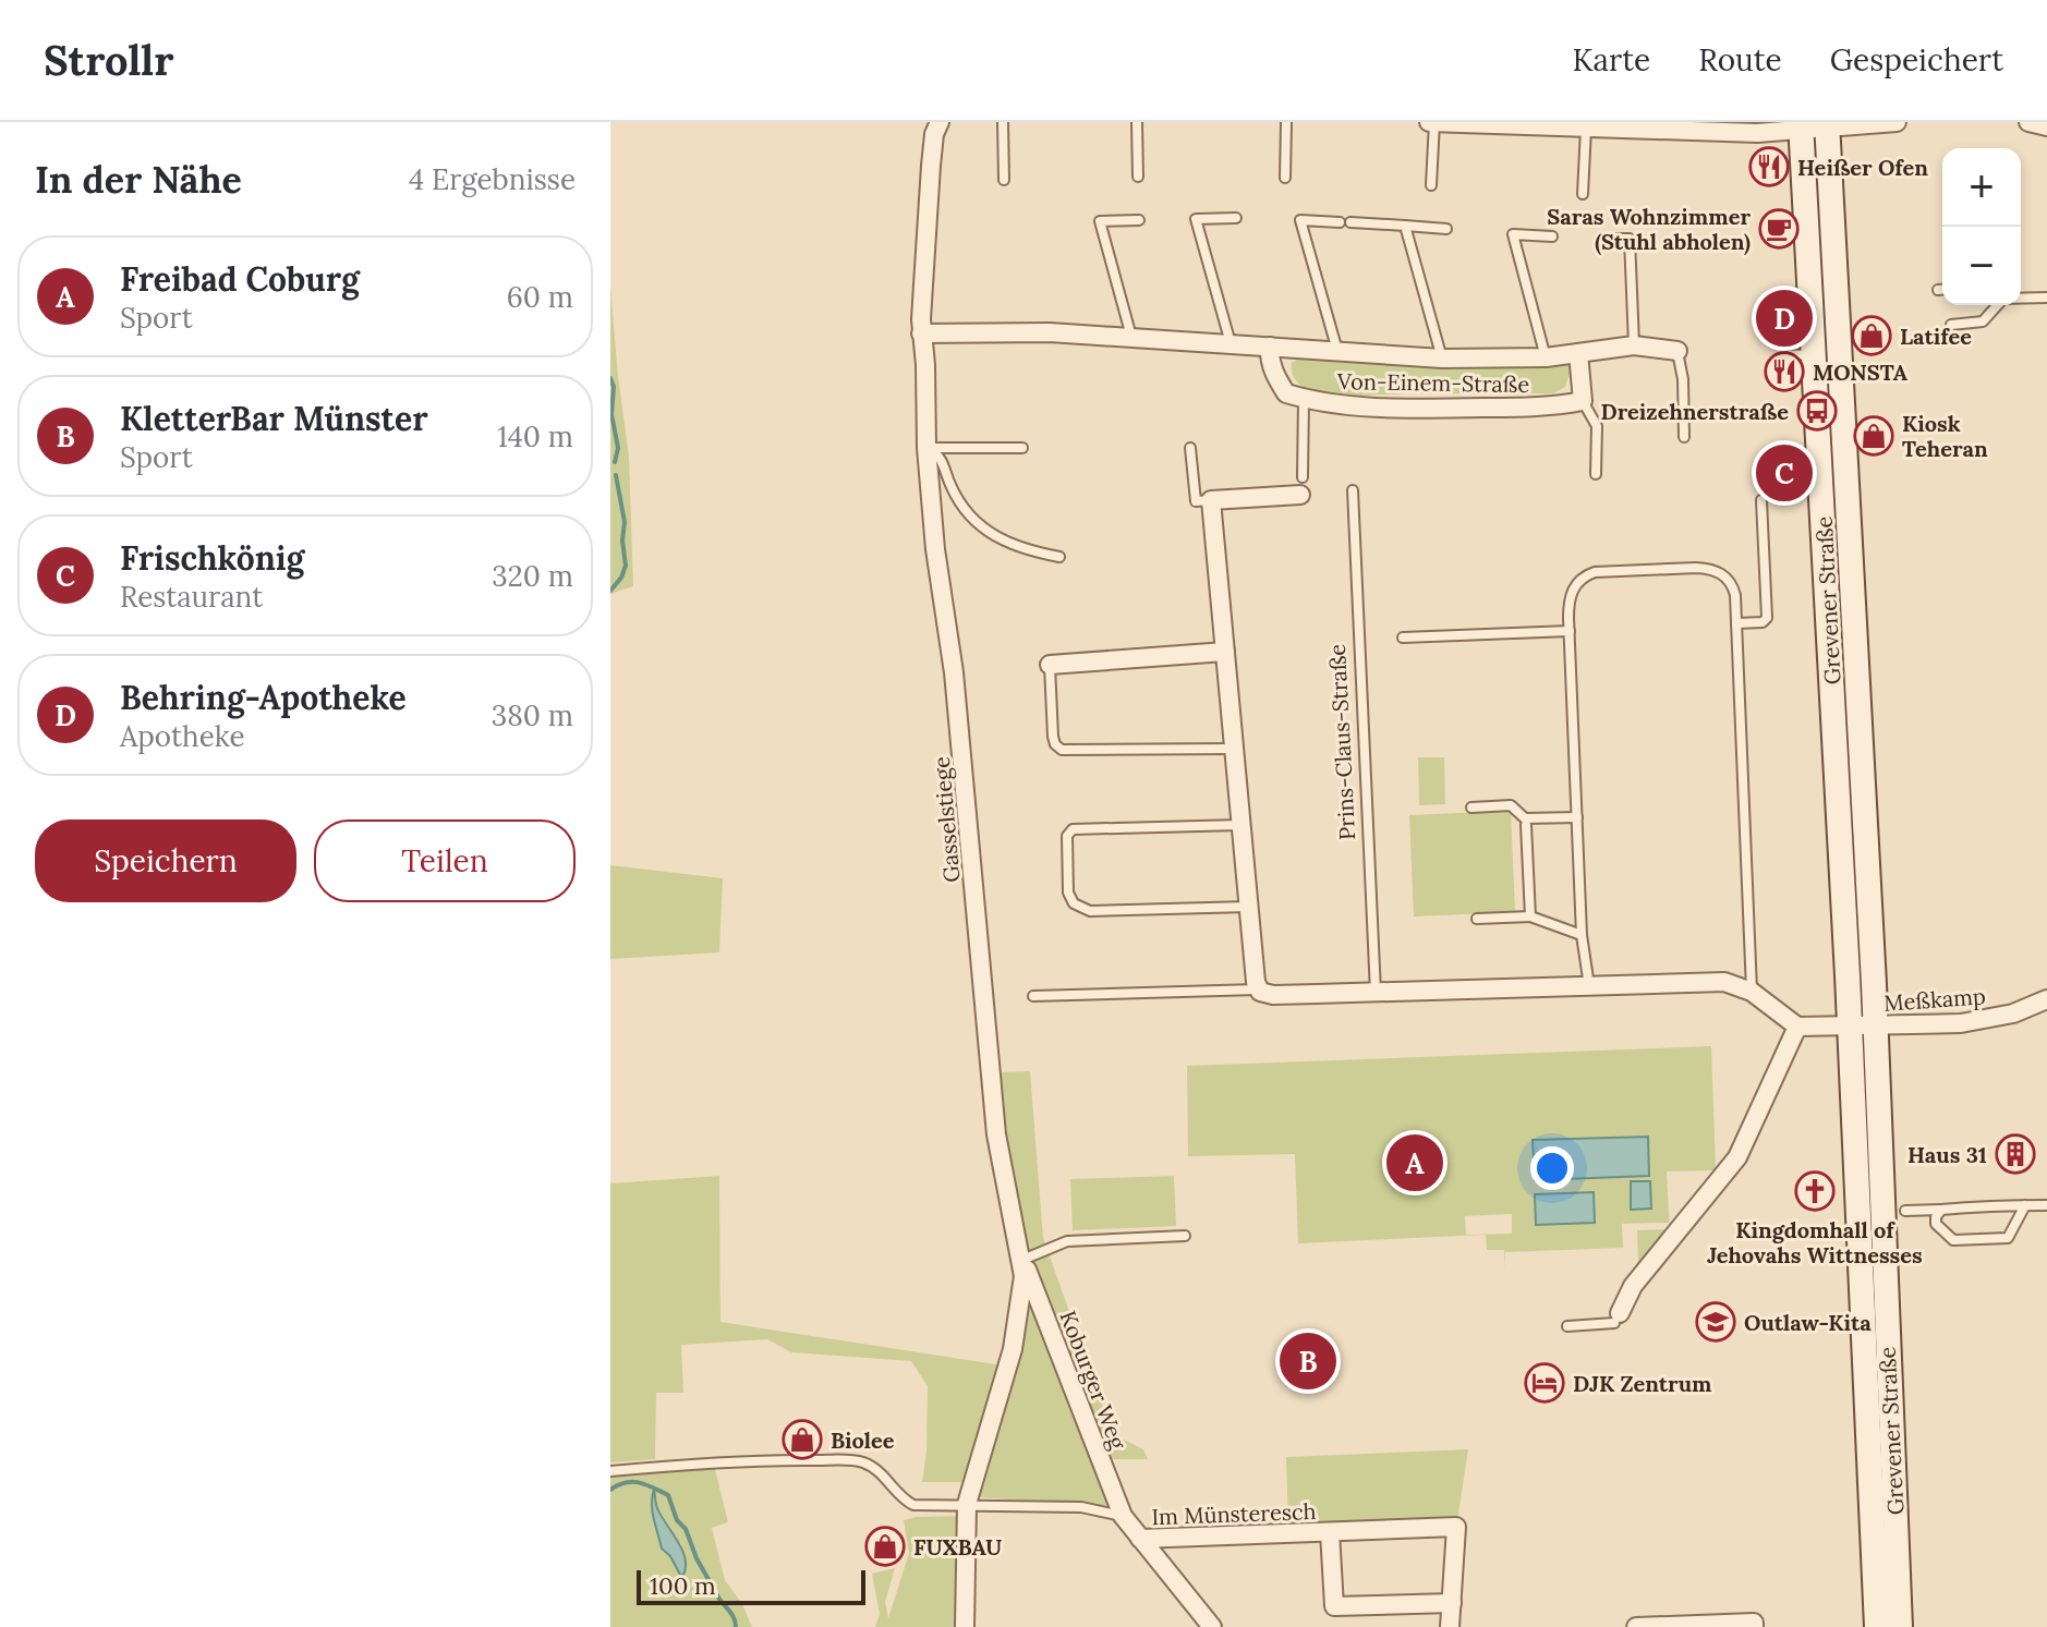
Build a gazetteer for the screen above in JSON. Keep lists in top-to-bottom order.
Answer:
{
  "streets": {
    "main road": ["Grevener Straße"],
    "street": [
      "Von-Einem-Straße",
      "Gasselstiege",
      "Meßkamp",
      "Koburger Weg",
      "Im Münsteresch"
    ],
    "lane": ["Prins-Claus-Straße"]
  },
  "crossings": [
    ["Von-Einem-Straße", "Gasselstiege"],
    ["Grevener Straße", "Meßkamp"],
    ["Gasselstiege", "Koburger Weg"],
    ["Koburger Weg", "Im Münsteresch"]
  ],
  "places": {
    "restaurant": ["Heißer Ofen", "MONSTA"],
    "cafe": ["Saras Wohnzimmer (Stuhl abholen)"],
    "shop": [
      "Latifee",
      "Kiosk Teheran",
      "Biolee",
      "FUXBAU"
    ],
    "bus stop": ["Dreizehnerstraße"],
    "building": ["Haus 31"],
    "church": ["Kingdomhall of Jehovahs Wittnesses"],
    "school or university": ["Outlaw-Kita"],
    "hotel": ["DJK Zentrum"]
  },
  "scale_bar": "100 m",
  "page": {
    "header": "Strollr",
    "nav": ["Karte", "Route", "Gespeichert"],
    "heading": ["In der Nähe", "4 Ergebnisse"],
    "map_buttons": ["+", "−"],
    "list": [
      {
        "mark": "A",
        "name": "Freibad Coburg",
        "note": "Sport",
        "value": "60 m"
      },
      {
        "mark": "B",
        "name": "KletterBar Münster",
        "note": "Sport",
        "value": "140 m"
      },
      {
        "mark": "C",
        "name": "Frischkönig",
        "note": "Restaurant",
        "value": "320 m"
      },
      {
        "mark": "D",
        "name": "Behring-Apotheke",
        "note": "Apotheke",
        "value": "380 m"
      }
    ],
    "pins": [
      "D",
      "C",
      "A",
      "B"
    ],
    "buttons": ["Speichern", "Teilen"],
    "scale": "100 m"
  }
}
